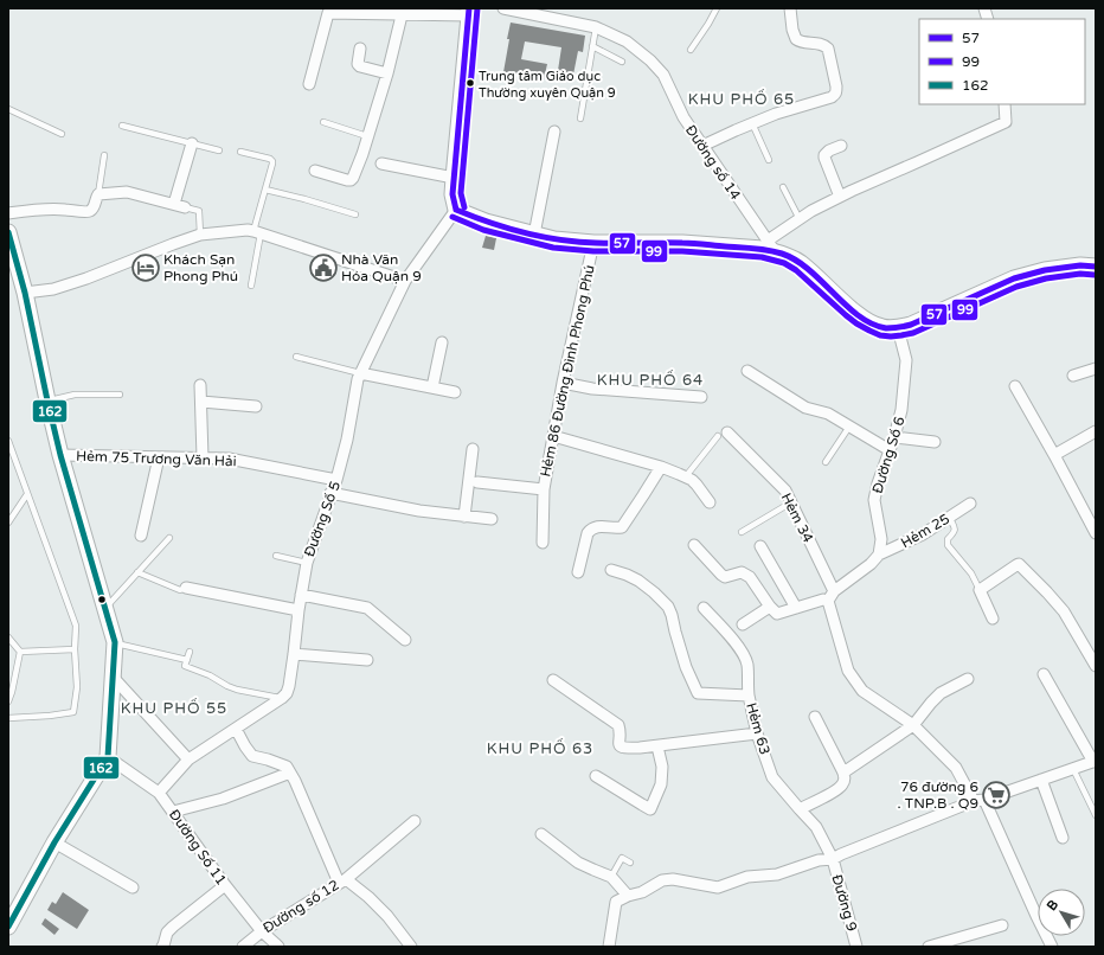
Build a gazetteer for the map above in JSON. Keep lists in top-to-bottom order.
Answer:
{
  "streets": {
    "street": [
      "Đường số 14",
      "Hẻm 86 Đường Đình Phong Phú",
      "Đường Số 6",
      "Hẻm 75 Trương Văn Hải",
      "Hẻm 34",
      "Đường Số 5",
      "Hẻm 25",
      "Hẻm 63",
      "Đường Số 11",
      "Đường 9",
      "Đường số 12"
    ]
  },
  "crossings": [
    ["Đường Số 6", "Hẻm 25"],
    ["Hẻm 75 Trương Văn Hải", "Đường Số 5"],
    ["Hẻm 63", "Đường 9"],
    ["Đường Số 11", "Đường số 12"]
  ],
  "districts": [
    "KHU PHỐ 65",
    "KHU PHỐ 64",
    "KHU PHỐ 55",
    "KHU PHỐ 63"
  ],
  "places": {
    "other": ["Trung tâm Giáo dục Thường xuyên Quận 9"],
    "hotel": ["Khách Sạn Phong Phú"],
    "public building": ["Nhà Văn Hóa Quận 9"],
    "supermarket": ["76 đường 6 . TNP.B . Q9"]
  },
  "lines": ["transit line 57", "transit line 99", "transit line 162"],
  "legend": ["57", "99", "162"],
  "north": "top left"
}
